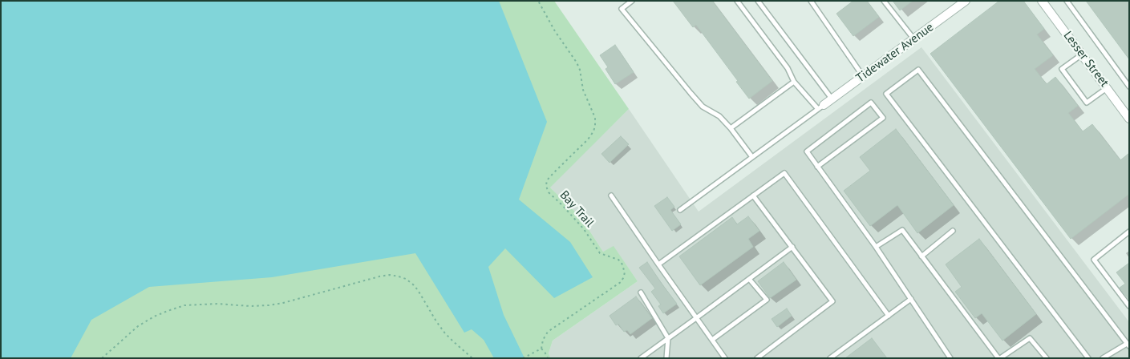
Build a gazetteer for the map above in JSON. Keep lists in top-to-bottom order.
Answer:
{
  "streets": {
    "street": ["Tidewater Avenue", "Lesser Street"],
    "path": ["Bay Trail"]
  }
}
